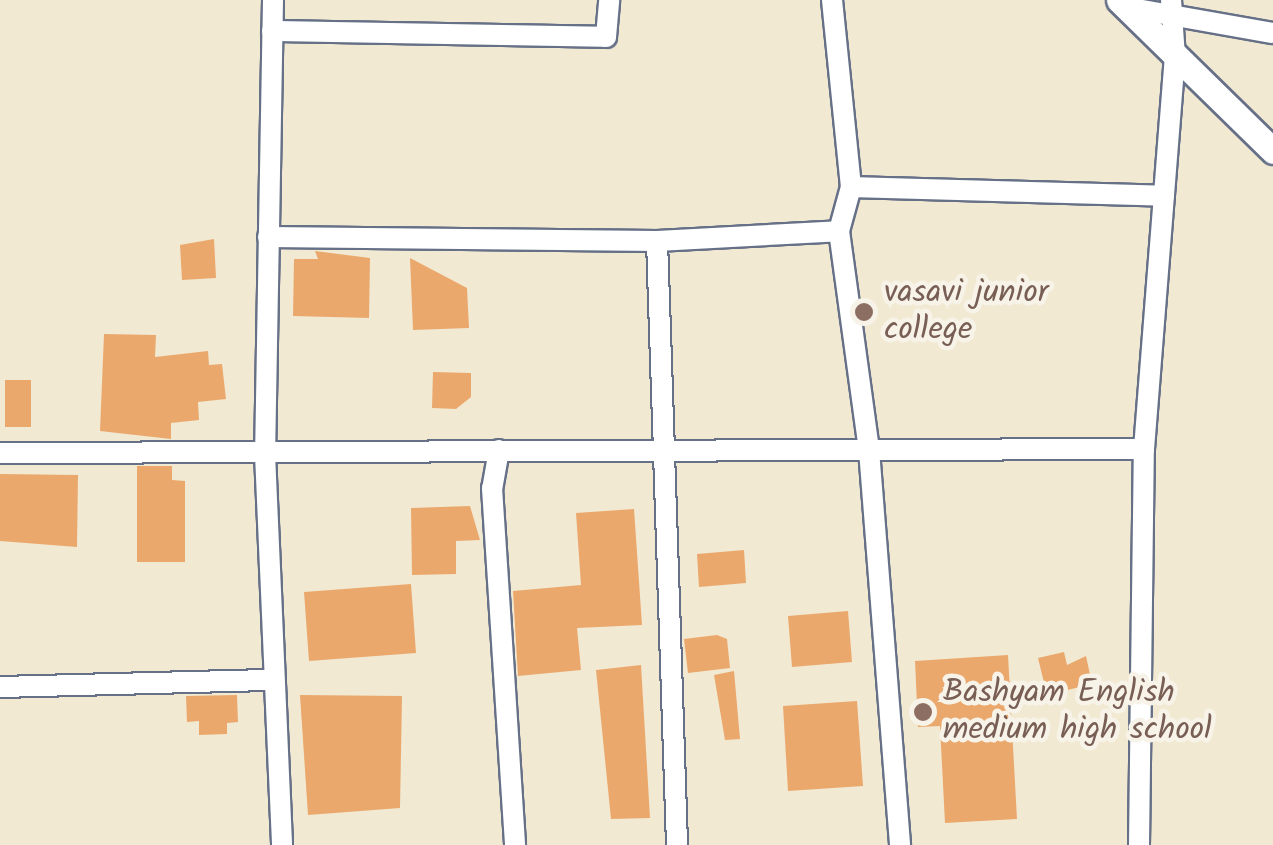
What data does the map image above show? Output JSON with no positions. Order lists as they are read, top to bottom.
{
  "places": ["vasavi junior college", "Bashyam English medium high school"]
}
